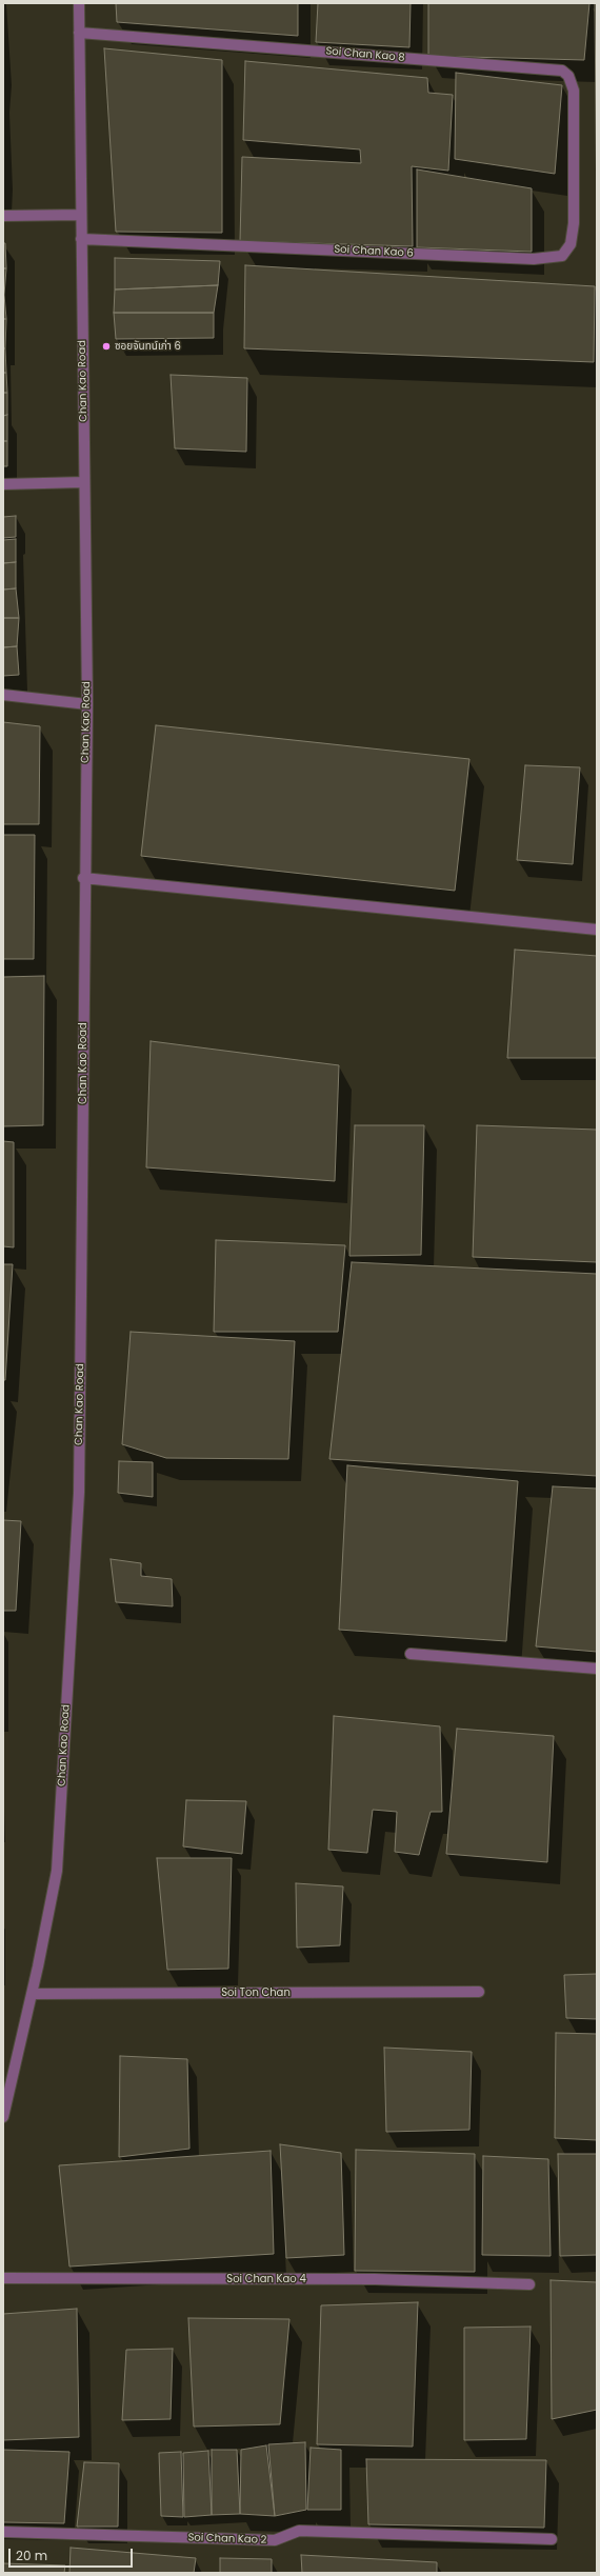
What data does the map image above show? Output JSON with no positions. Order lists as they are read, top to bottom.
{
  "streets": {
    "street": [
      "Soi Chan Kao 8",
      "Soi Chan Kao 6",
      "Chan Kao Road",
      "Soi Ton Chan",
      "Soi Chan Kao 4",
      "Soi Chan Kao 2"
    ]
  },
  "crossings": [
    ["Soi Chan Kao 8", "Soi Chan Kao 6"],
    ["Soi Chan Kao 8", "Chan Kao Road"],
    ["Soi Chan Kao 6", "Chan Kao Road"],
    ["Chan Kao Road", "Soi Ton Chan"]
  ],
  "places": ["ซอยจันทน์เก่า 6"],
  "scale_bar": "20 m"
}
